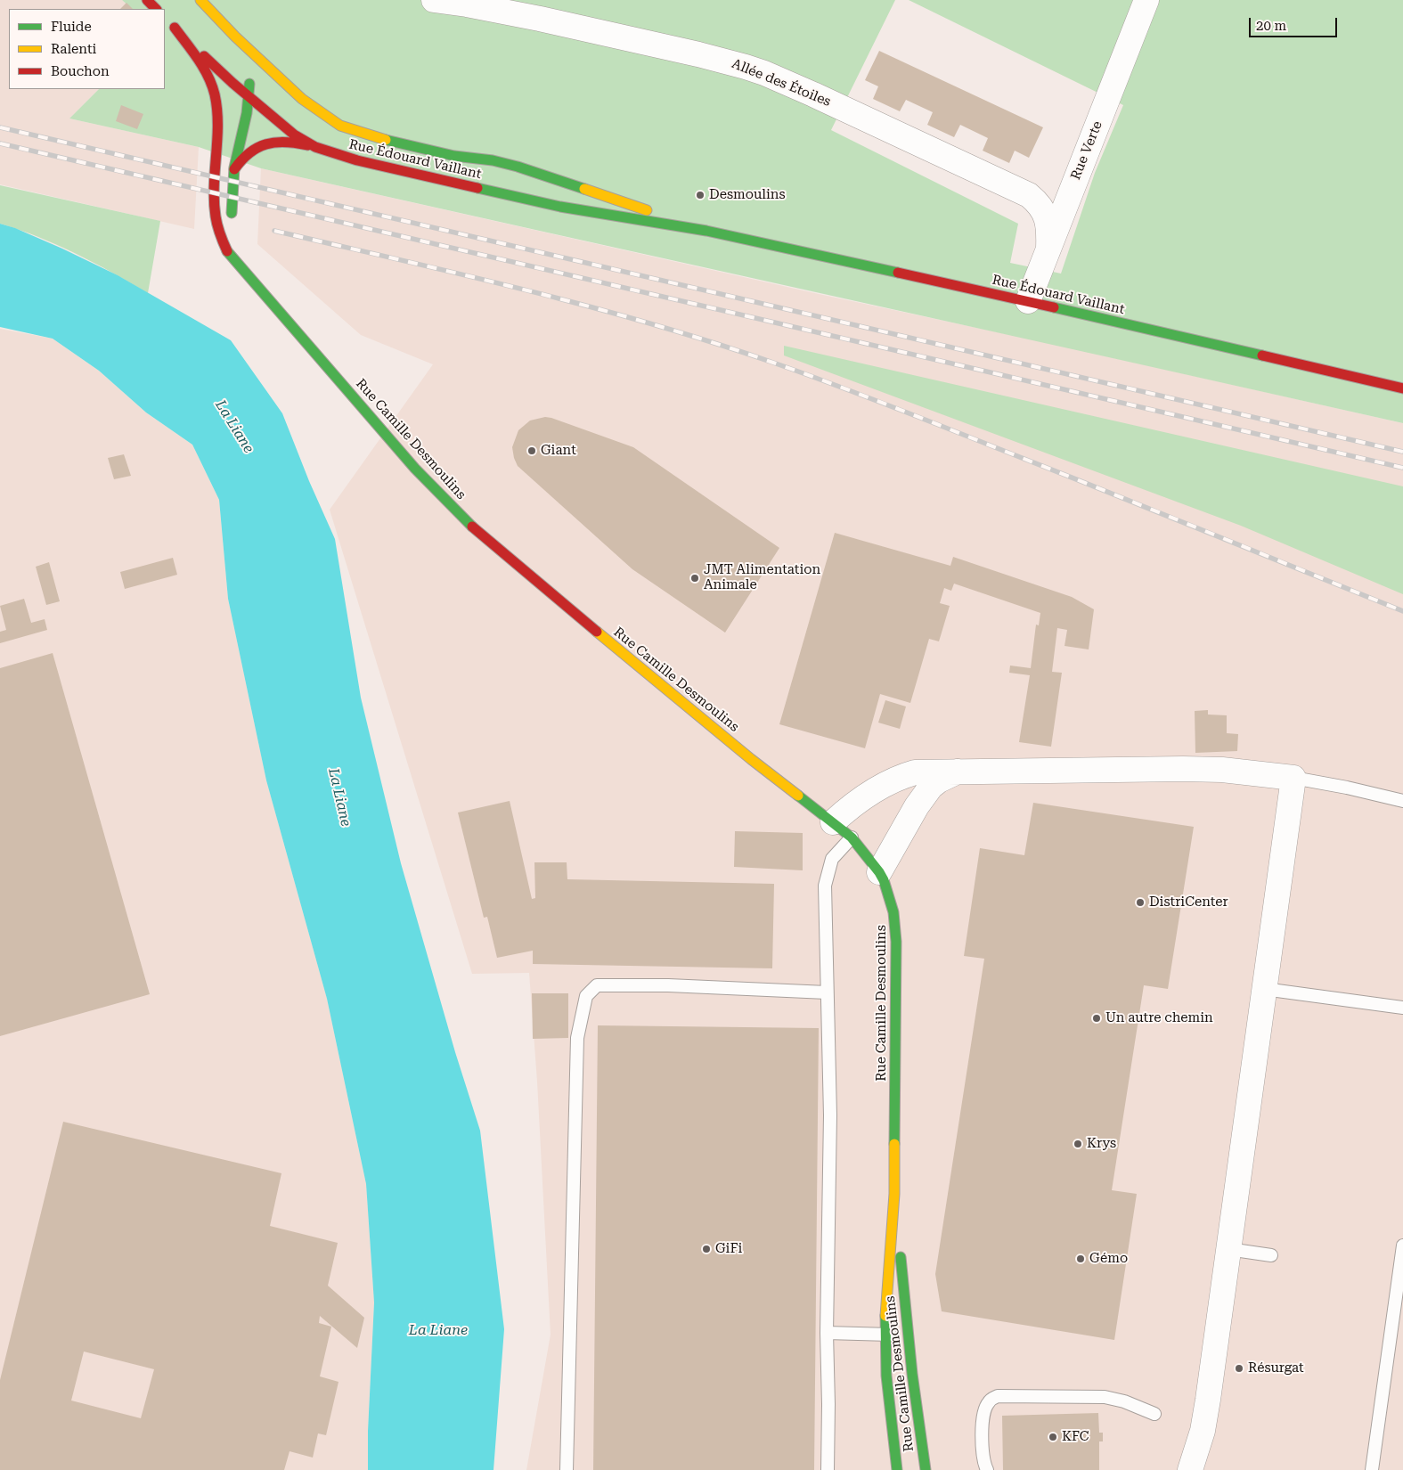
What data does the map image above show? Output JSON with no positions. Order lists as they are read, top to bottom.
{
  "streets": {
    "street": [
      "Allée des Étoiles",
      "Rue Verte",
      "Rue Édouard Vaillant",
      "Rue Camille Desmoulins"
    ]
  },
  "crossings": [
    ["Allée des Étoiles", "Rue Verte"],
    ["Rue Verte", "Rue Édouard Vaillant"],
    ["Rue Édouard Vaillant", "Rue Camille Desmoulins"]
  ],
  "water": ["La Liane"],
  "places": [
    "Desmoulins",
    "Giant",
    "JMT Alimentation Animale",
    "DistriCenter",
    "Un autre chemin",
    "Krys",
    "GiFi",
    "Gémo",
    "Résurgat",
    "KFC"
  ],
  "legend": ["Fluide", "Ralenti", "Bouchon"],
  "scale_bar": "20 m"
}
